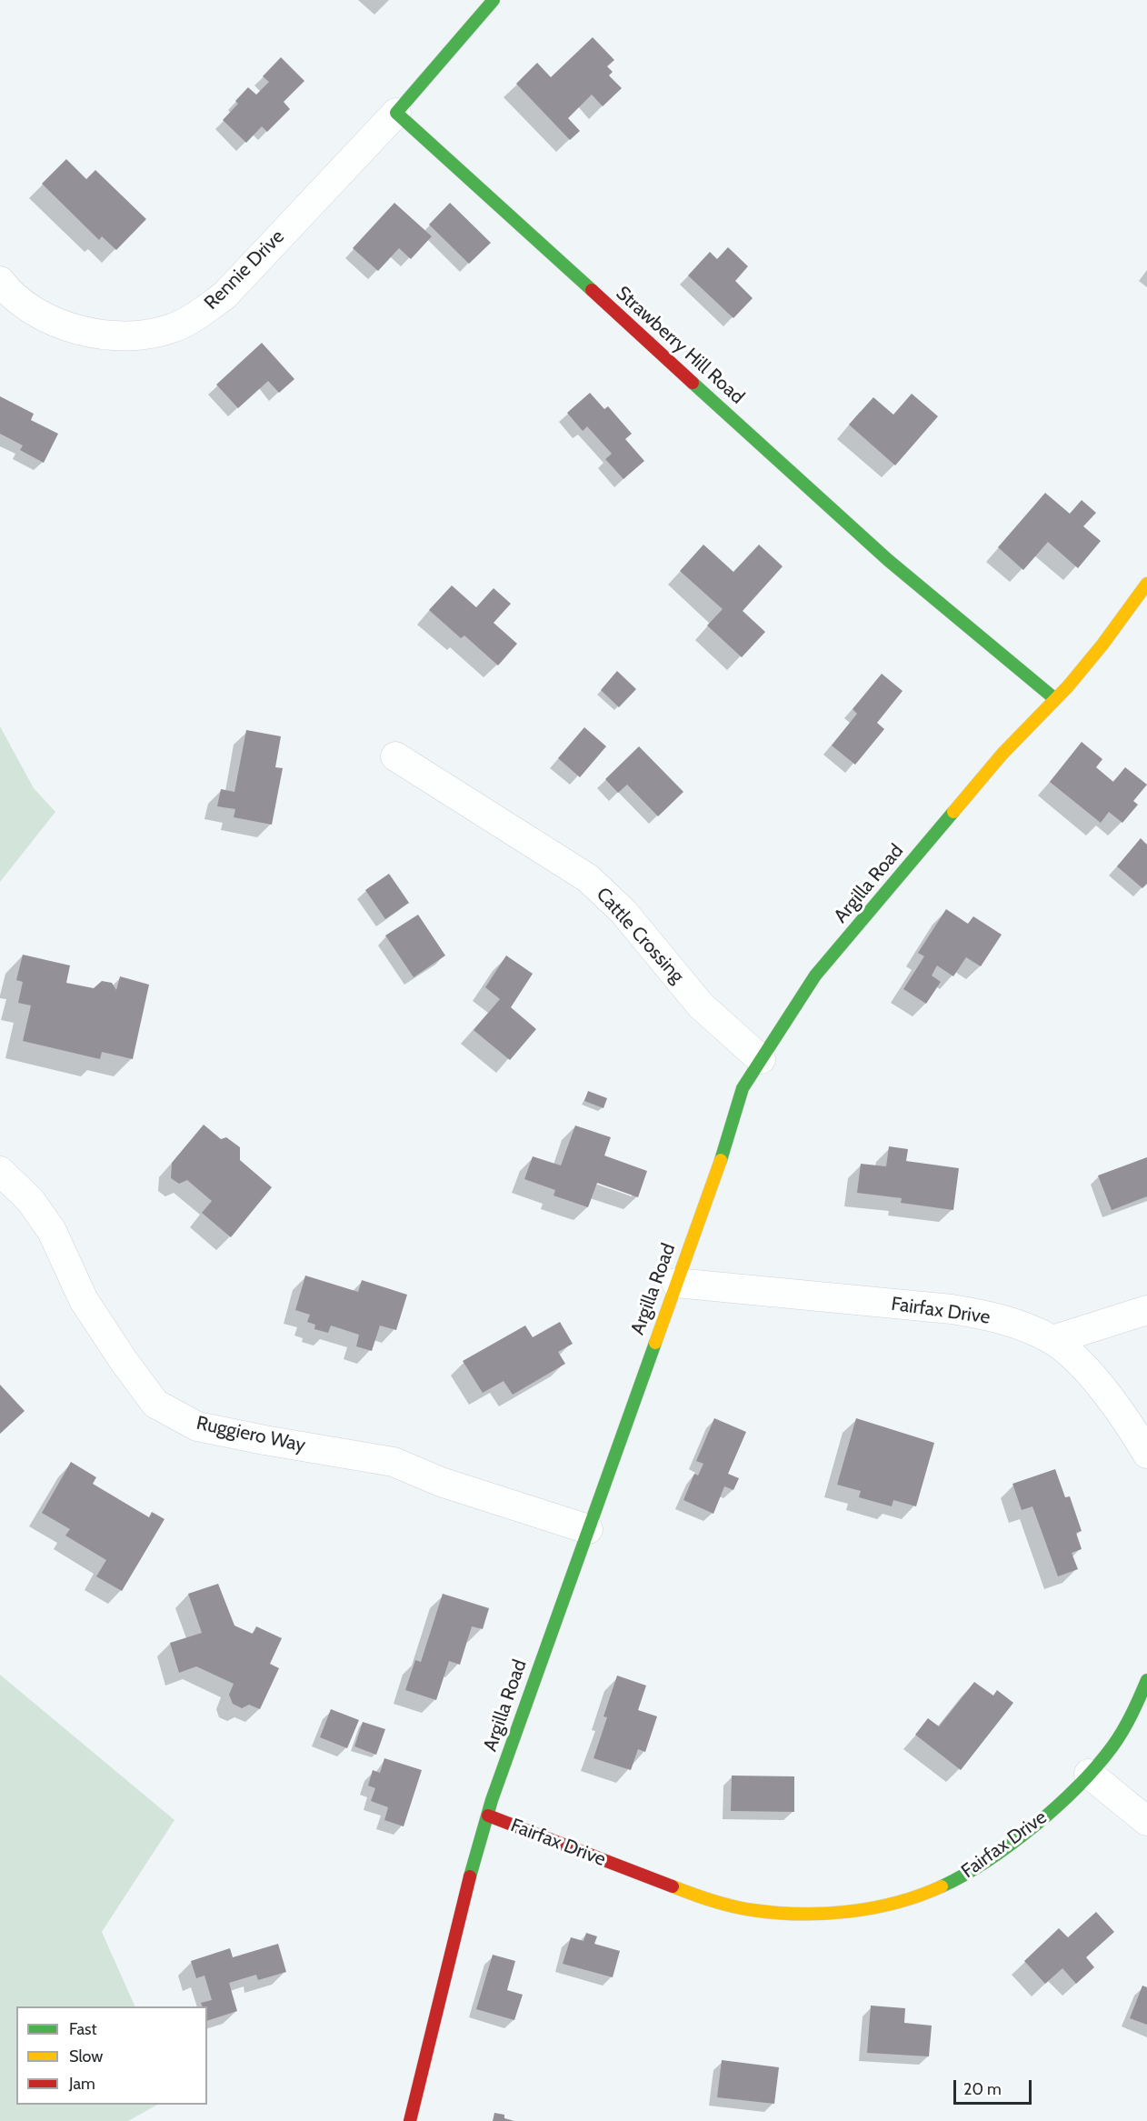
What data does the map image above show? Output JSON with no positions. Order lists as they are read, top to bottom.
{
  "streets": {
    "street": [
      "Rennie Drive",
      "Strawberry Hill Road",
      "Argilla Road",
      "Cattle Crossing",
      "Fairfax Drive",
      "Ruggiero Way"
    ]
  },
  "crossings": [
    ["Rennie Drive", "Strawberry Hill Road"],
    ["Strawberry Hill Road", "Argilla Road"],
    ["Argilla Road", "Cattle Crossing"],
    ["Argilla Road", "Fairfax Drive"],
    ["Argilla Road", "Ruggiero Way"]
  ],
  "legend": ["Fast", "Slow", "Jam"],
  "scale_bar": "20 m"
}
